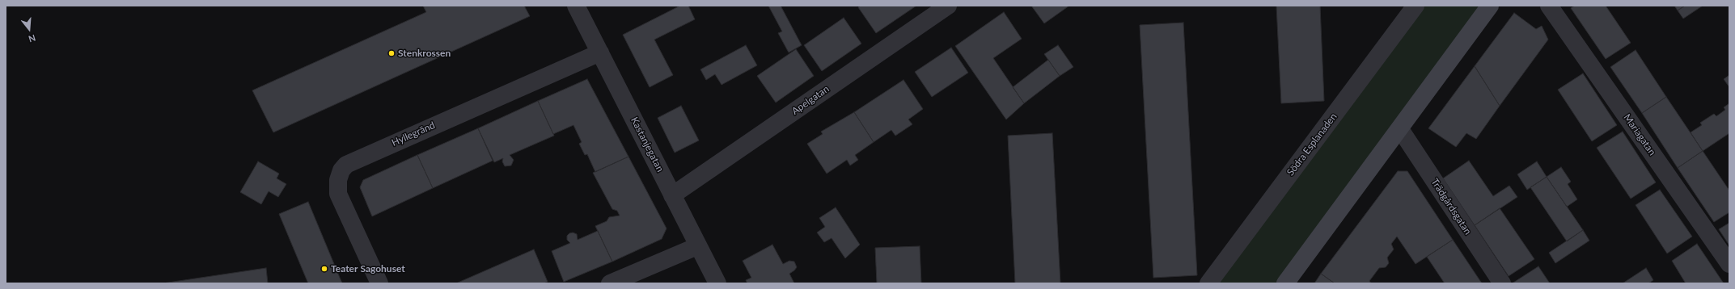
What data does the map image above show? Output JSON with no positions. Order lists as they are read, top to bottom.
{
  "streets": {
    "street": [
      "Apelgatan",
      "Hyllegränd",
      "Mariagatan",
      "Kastanjegatan",
      "Södra Esplanaden",
      "Trädgårdsgatan"
    ]
  },
  "crossings": [
    ["Apelgatan", "Kastanjegatan"],
    ["Hyllegränd", "Kastanjegatan"]
  ],
  "places": ["Stenkrossen", "Teater Sagohuset"],
  "north": "bottom"
}
